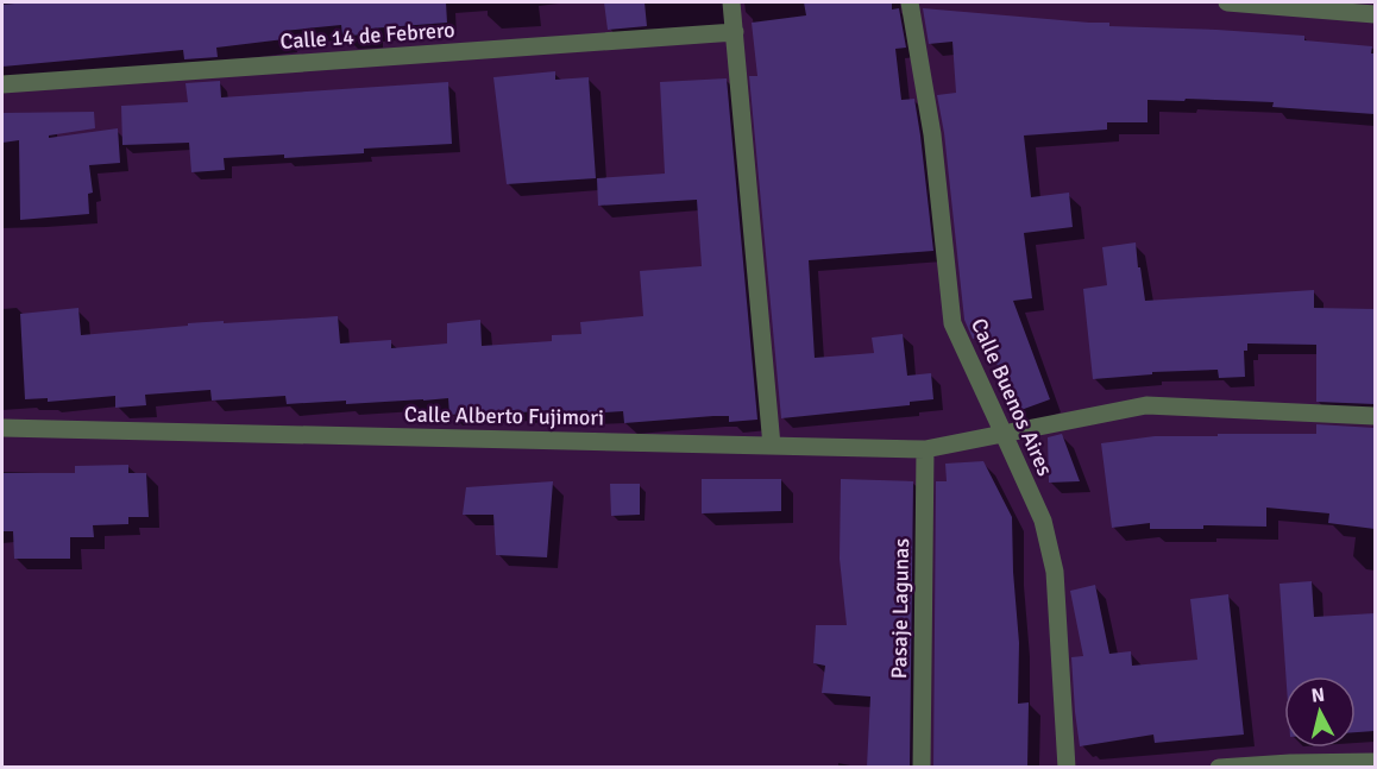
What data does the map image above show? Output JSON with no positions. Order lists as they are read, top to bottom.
{
  "streets": {
    "street": [
      "Calle 14 de Febrero",
      "Calle Buenos Aires",
      "Calle Alberto Fujimori",
      "Pasaje Lagunas"
    ]
  },
  "crossings": [
    ["Calle Buenos Aires", "Calle Alberto Fujimori"],
    ["Calle Alberto Fujimori", "Pasaje Lagunas"]
  ],
  "north": "top"
}
